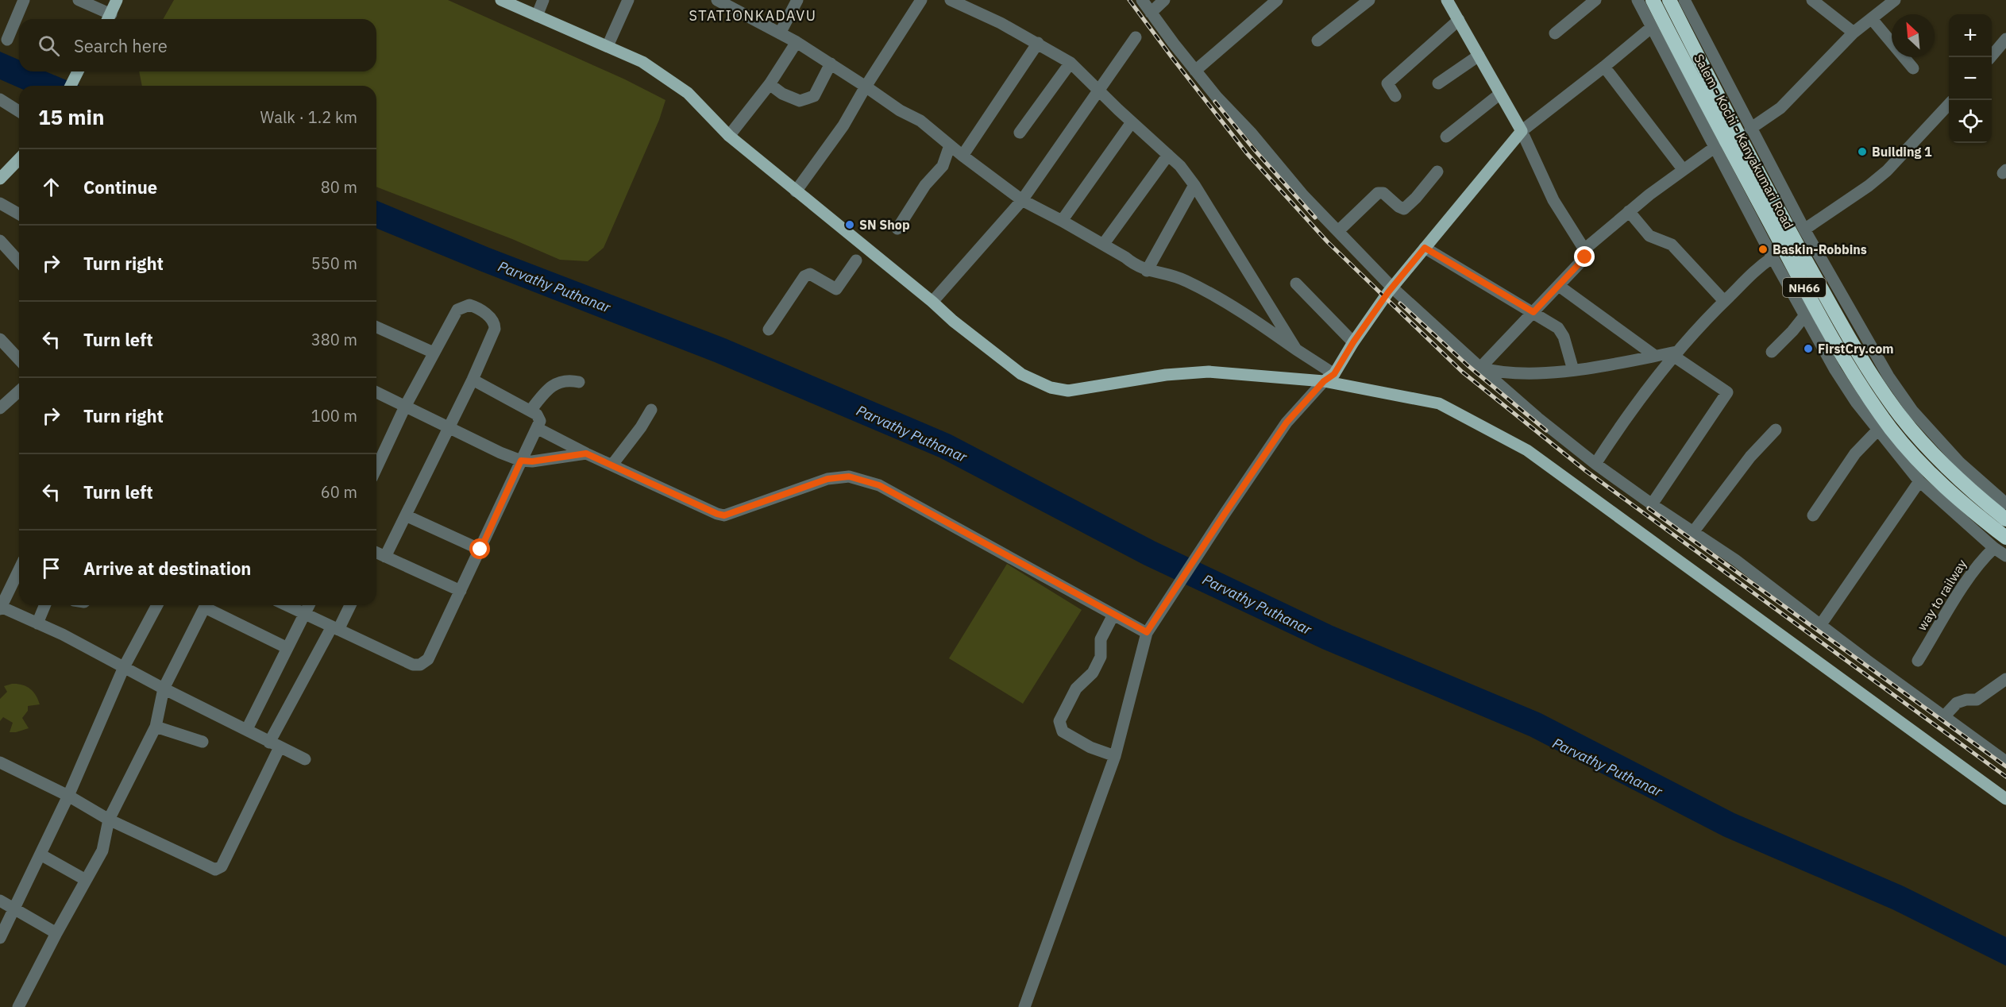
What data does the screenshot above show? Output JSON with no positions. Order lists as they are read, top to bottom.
{
  "streets": {
    "highway": ["Salem - Kochi - Kanyakumari Road", "NH66"],
    "street": ["way to railway"]
  },
  "districts": ["STATIONKADAVU"],
  "water": ["Parvathy Puthanar"],
  "places": [
    "Building 1",
    "SN Shop",
    "Baskin-Robbins",
    "FirstCry.com"
  ],
  "north": "top left",
  "page": {
    "map_buttons": ["+", "−"],
    "search": "Search here",
    "heading": ["15 min", "Walk · 1.2 km"],
    "list": [
      ["Continue", "80 m"],
      ["Turn right", "550 m"],
      ["Turn left", "380 m"],
      ["Turn right", "100 m"],
      ["Turn left", "60 m"],
      "Arrive at destination"
    ]
  }
}
